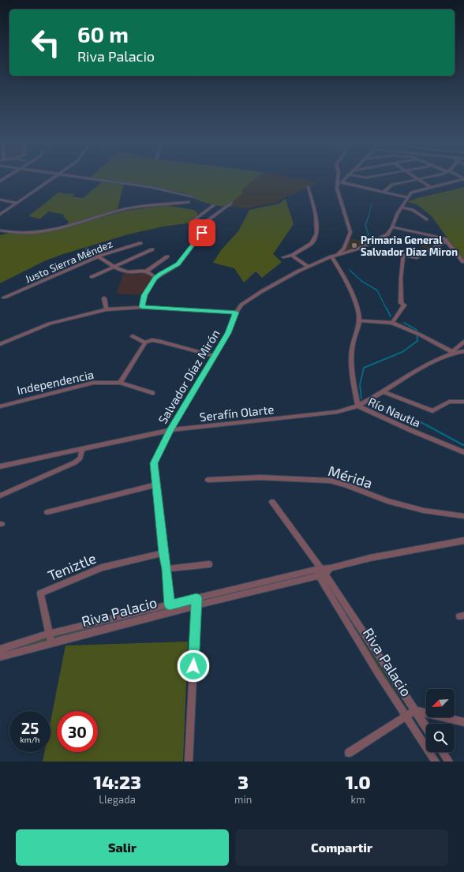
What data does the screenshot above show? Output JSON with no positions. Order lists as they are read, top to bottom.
{
  "streets": {
    "street": [
      "Justo Sierra Méndez",
      "Salvador Díaz Mirón",
      "Independencia",
      "Río Nautla",
      "Serafín Olarte",
      "Mérida",
      "Teniztle",
      "Riva Palacio"
    ]
  },
  "crossings": [
    ["Salvador Díaz Mirón", "Río Nautla"],
    ["Salvador Díaz Mirón", "Serafín Olarte"],
    ["Salvador Díaz Mirón", "Teniztle"],
    ["Salvador Díaz Mirón", "Riva Palacio"],
    ["Río Nautla", "Serafín Olarte"],
    ["Teniztle", "Riva Palacio"]
  ],
  "places": ["Primaria General Salvador Diaz Miron"],
  "north": "bottom left",
  "page": {
    "turn": ["60 m", "Riva Palacio"],
    "speed": "25 km/h",
    "limit": "30",
    "eta": [
      "14:23",
      "Llegada",
      "3",
      "min",
      "1.0",
      "km"
    ],
    "buttons": ["Salir", "Compartir"]
  }
}
